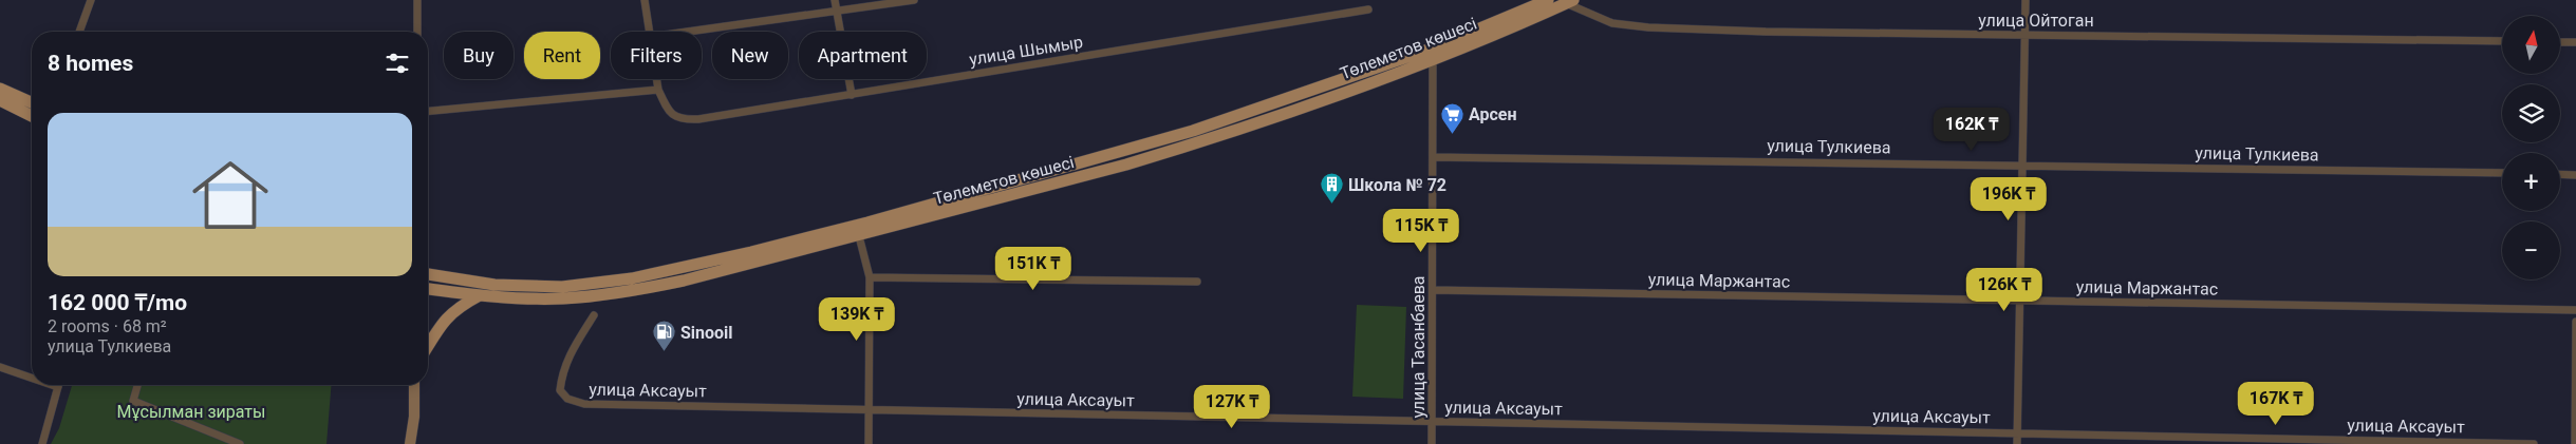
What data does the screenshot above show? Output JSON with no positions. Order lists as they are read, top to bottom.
{
  "streets": {
    "main road": ["Төлеметов көшесі"],
    "street": [
      "улица Ойтоган",
      "улица Шымыр",
      "улица Тулкиева",
      "улица Маржантас",
      "улица Тасанбаева",
      "улица Аксауыт"
    ]
  },
  "crossings": [
    ["улица Ойтоган", "Төлеметов көшесі"],
    ["Төлеметов көшесі", "улица Тасанбаева"],
    ["улица Тулкиева", "улица Тасанбаева"],
    ["улица Маржантас", "улица Тасанбаева"],
    ["улица Тасанбаева", "улица Аксауыт"]
  ],
  "parks": ["Мұсылман зираты"],
  "places": {
    "supermarket": ["Арсен"],
    "building": ["Школа № 72"],
    "fuel station": ["Sinooil"]
  },
  "north": "top",
  "page": {
    "map_buttons": ["+", "−"],
    "chip": [
      "Buy",
      "Rent",
      "Filters",
      "New",
      "Apartment"
    ],
    "heading": "8 homes",
    "list": [
      {
        "name": "162 000 ₸/mo",
        "note": "2 rooms · 68 m² · улица Тулкиева"
      }
    ],
    "price": [
      "162K ₸",
      "196K ₸",
      "115K ₸",
      "151K ₸",
      "126K ₸",
      "139K ₸",
      "167K ₸",
      "127K ₸"
    ]
  }
}
